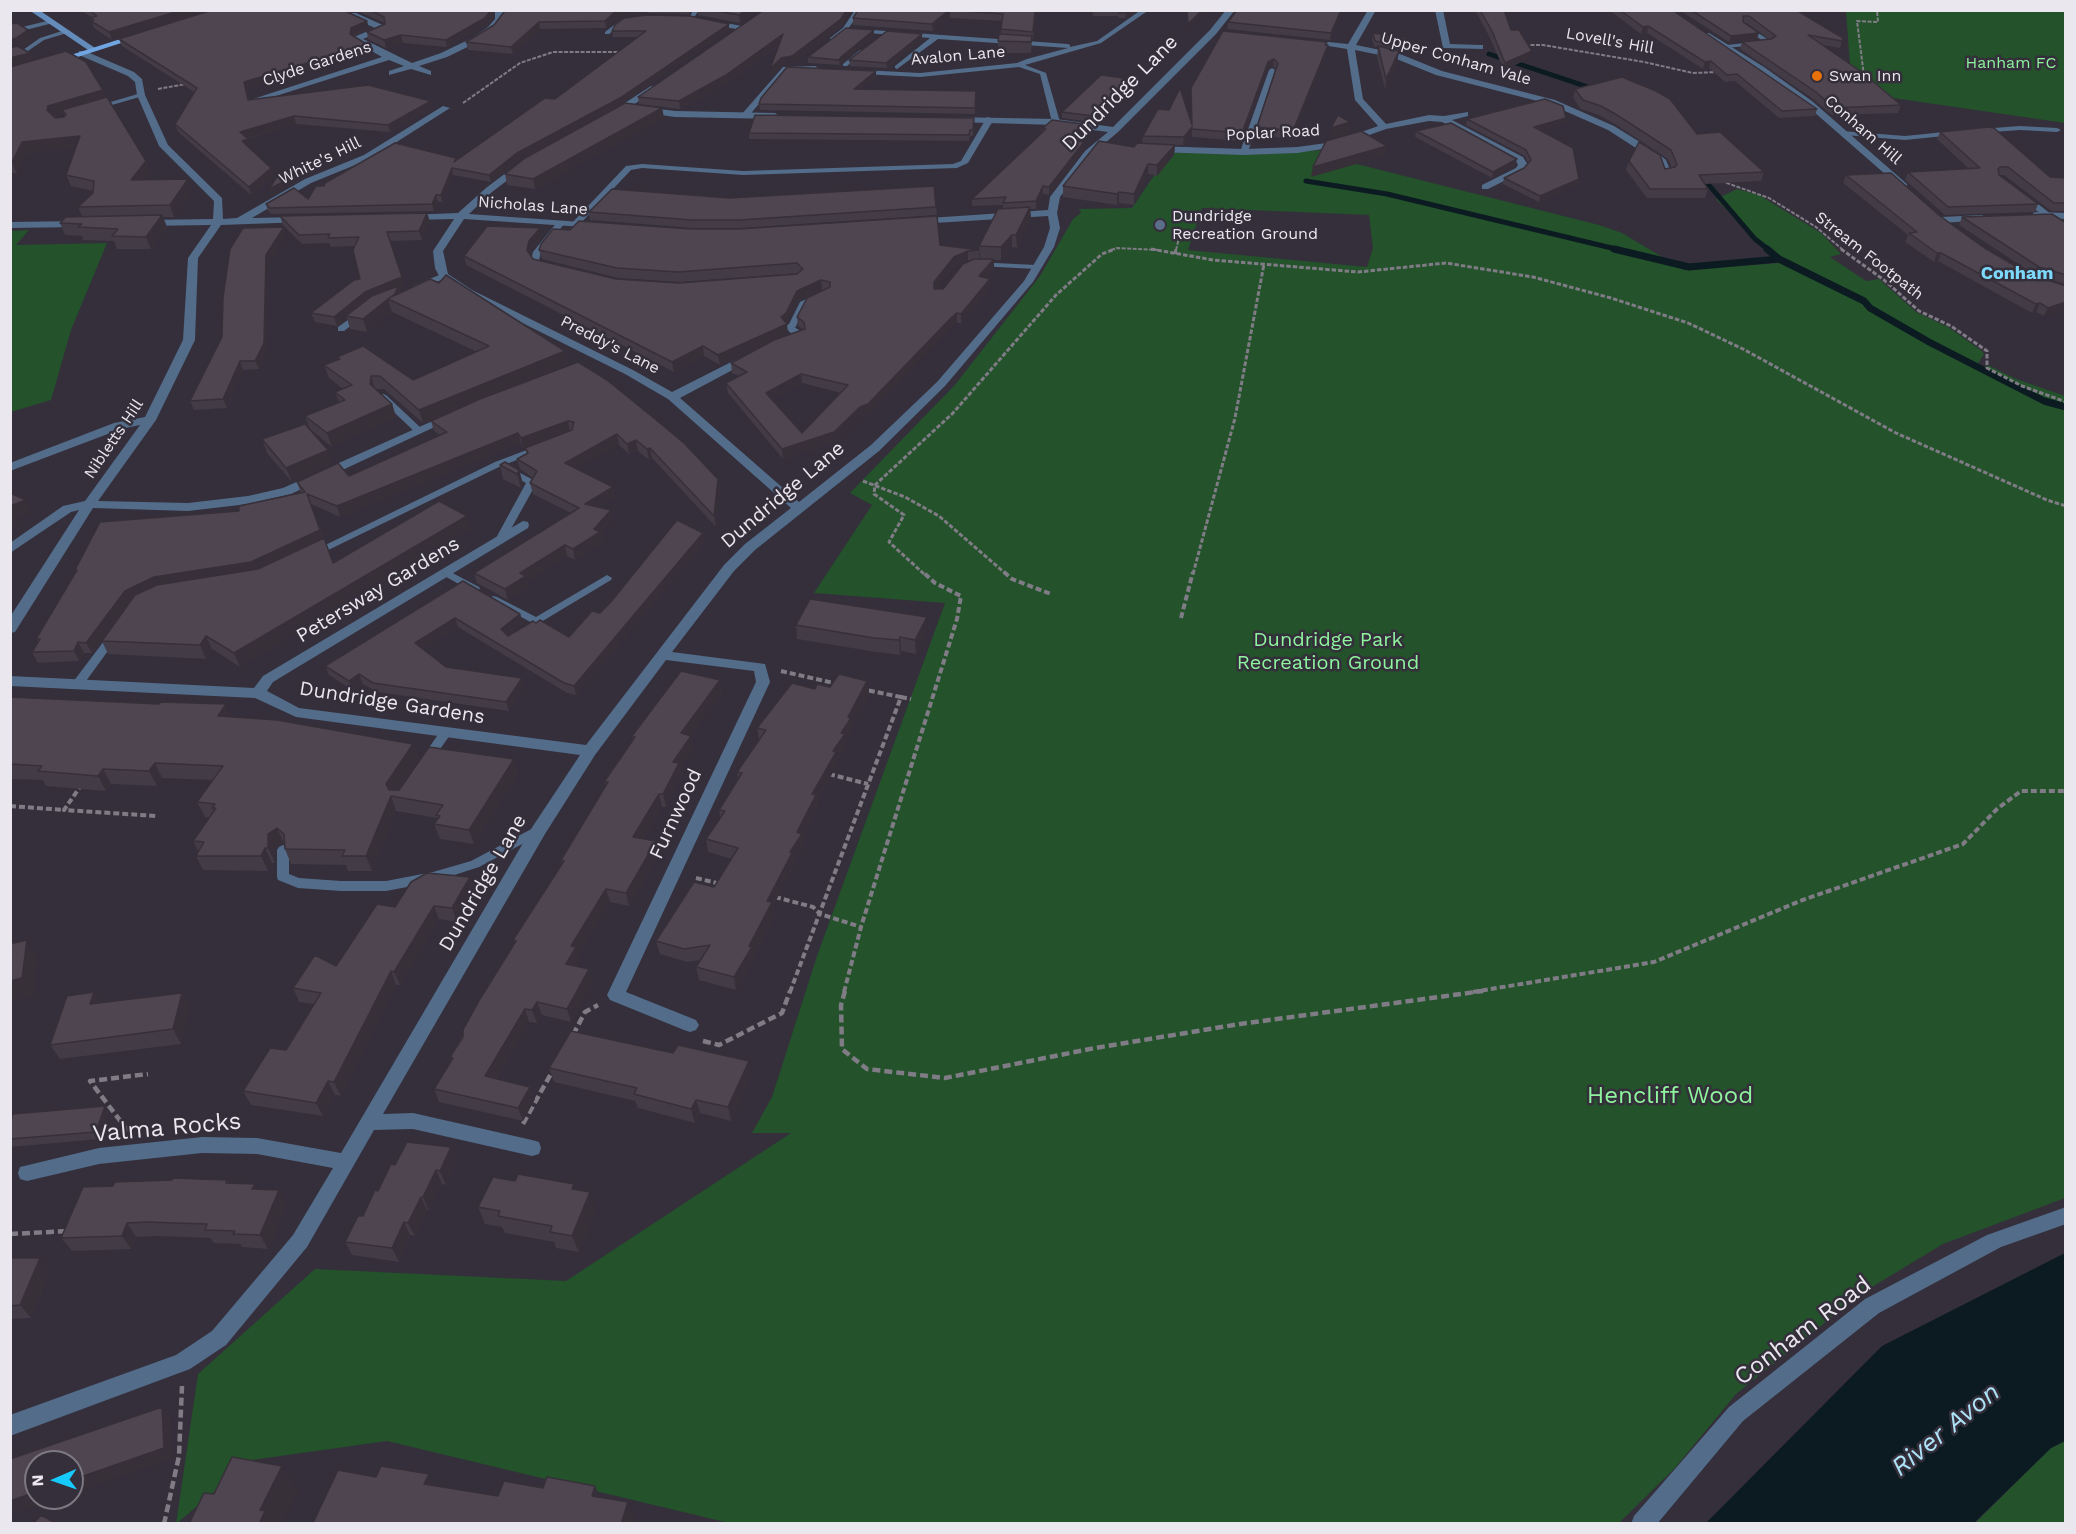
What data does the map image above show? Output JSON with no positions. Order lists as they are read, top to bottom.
{
  "streets": {
    "street": [
      "Upper Conham Vale",
      "Clyde Gardens",
      "Dundridge Lane",
      "Conham Hill",
      "Poplar Road",
      "White's Hill",
      "Nicholas Lane",
      "Preddy's Lane",
      "Nibletts Hill",
      "Petersway Gardens",
      "Dundridge Gardens",
      "Furnwood",
      "Valma Rocks",
      "Conham Road"
    ],
    "lane": ["Avalon Lane"],
    "path": ["Lovell's Hill", "Stream Footpath"]
  },
  "crossings": [
    ["Dundridge Lane", "Preddy's Lane"],
    ["Dundridge Lane", "Dundridge Gardens"],
    ["Dundridge Lane", "Valma Rocks"],
    ["Petersway Gardens", "Dundridge Gardens"]
  ],
  "districts": ["Conham"],
  "water": ["River Avon"],
  "parks": ["Hanham FC", "Dundridge Park Recreation Ground", "Hencliff Wood"],
  "places": ["Swan Inn", "Dundridge Recreation Ground"],
  "north": "left"
}
